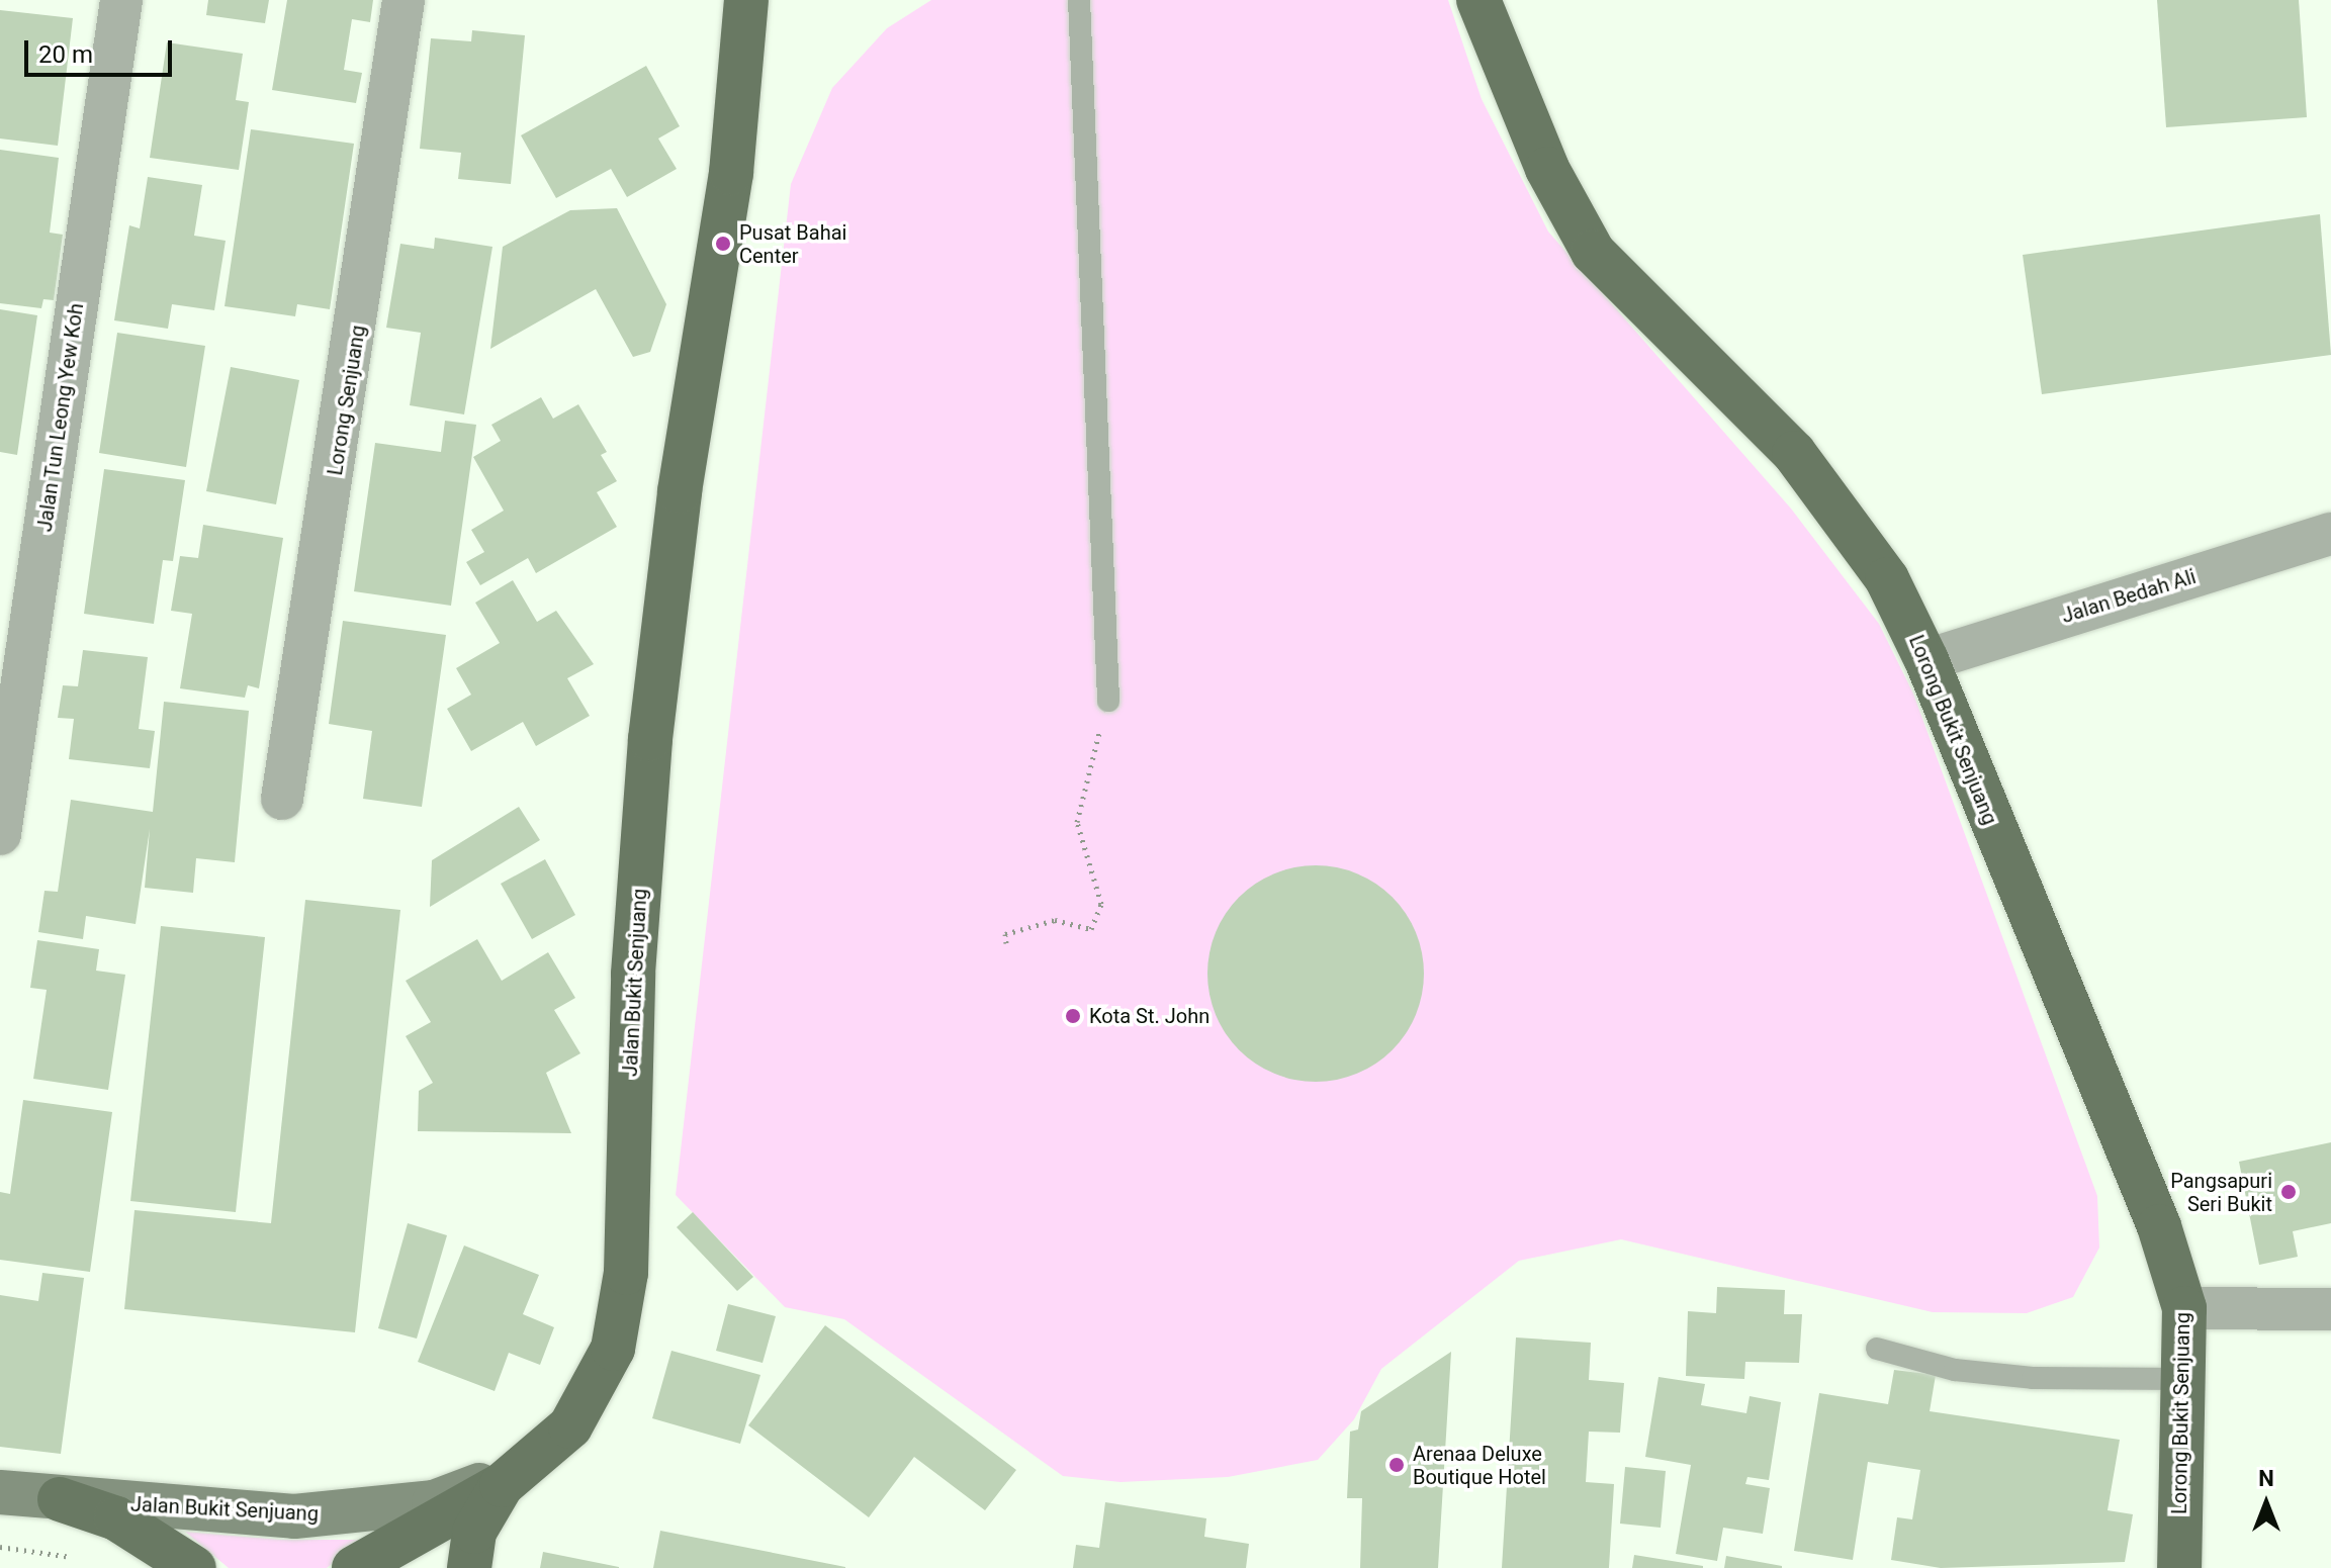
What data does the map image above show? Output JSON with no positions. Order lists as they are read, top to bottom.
{
  "streets": {
    "main road": ["Lorong Bukit Senjuang", "Jalan Bukit Senjuang"],
    "street": ["Lorong Senjuang", "Jalan Tun Leong Yew Koh", "Jalan Bedah Ali"]
  },
  "crossings": [
    ["Jalan Bedah Ali", "Lorong Bukit Senjuang"]
  ],
  "places": [
    "Pusat Bahai Center",
    "Kota St. John",
    "Pangsapuri Seri Bukit",
    "Arenaa Deluxe Boutique Hotel"
  ],
  "scale_bar": "20 m",
  "north": "top"
}
